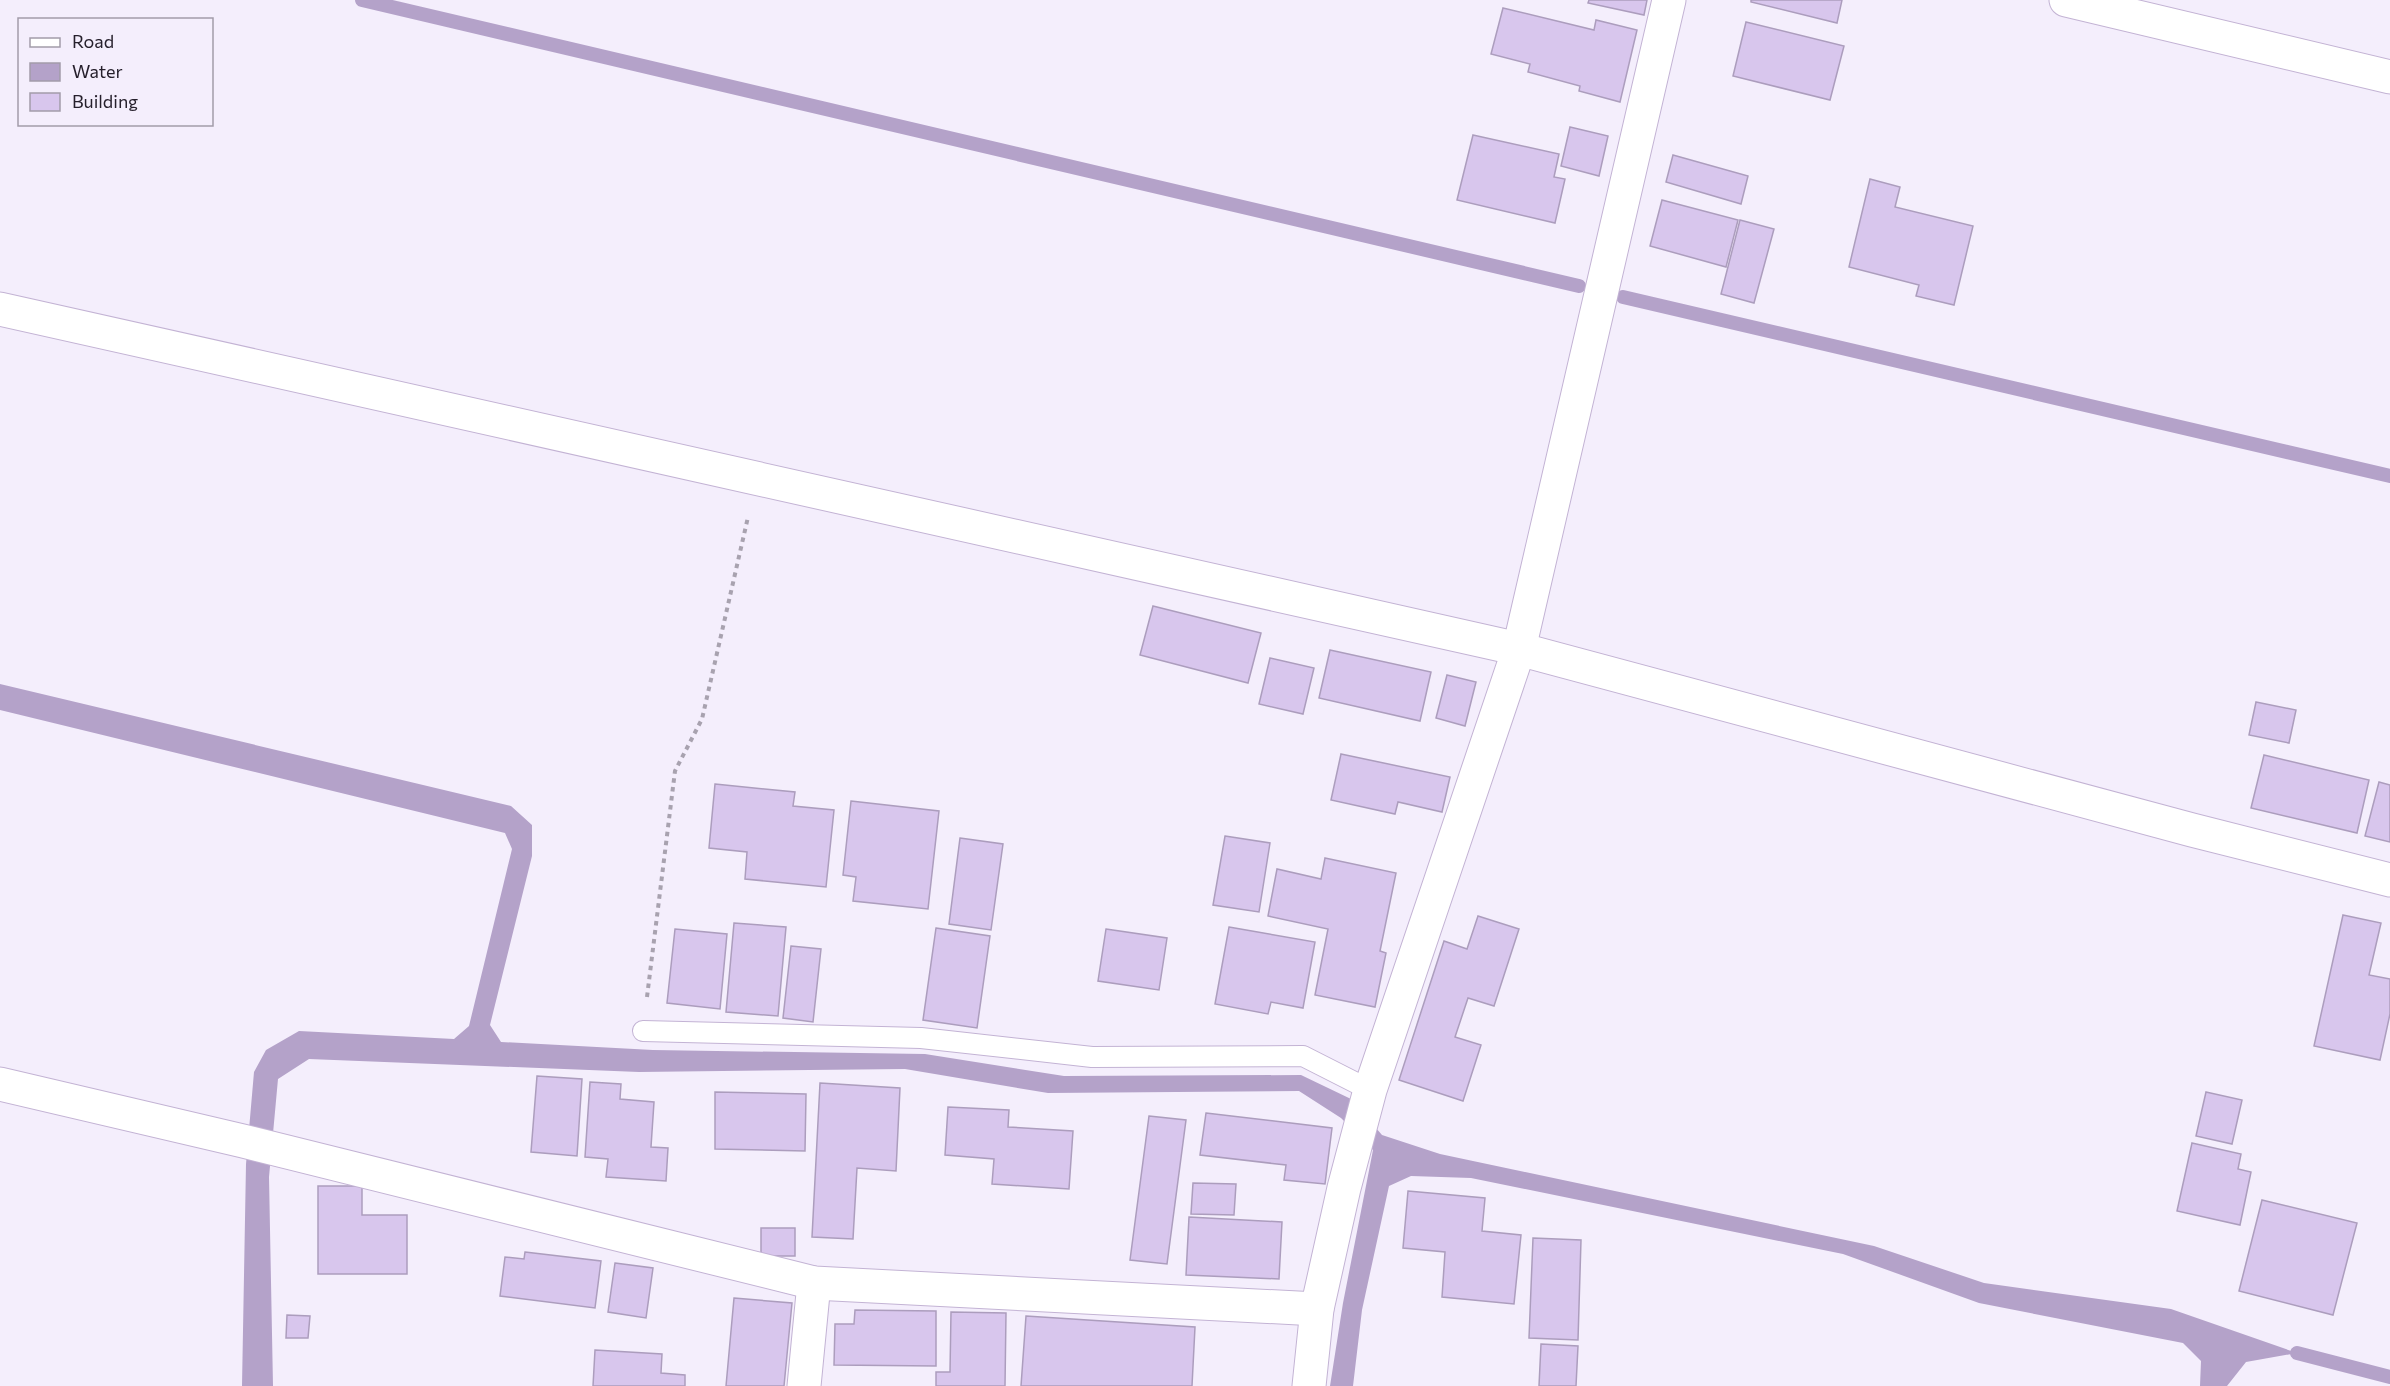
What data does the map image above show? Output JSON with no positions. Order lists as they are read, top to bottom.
{
  "legend": ["Road", "Water", "Building"]
}
